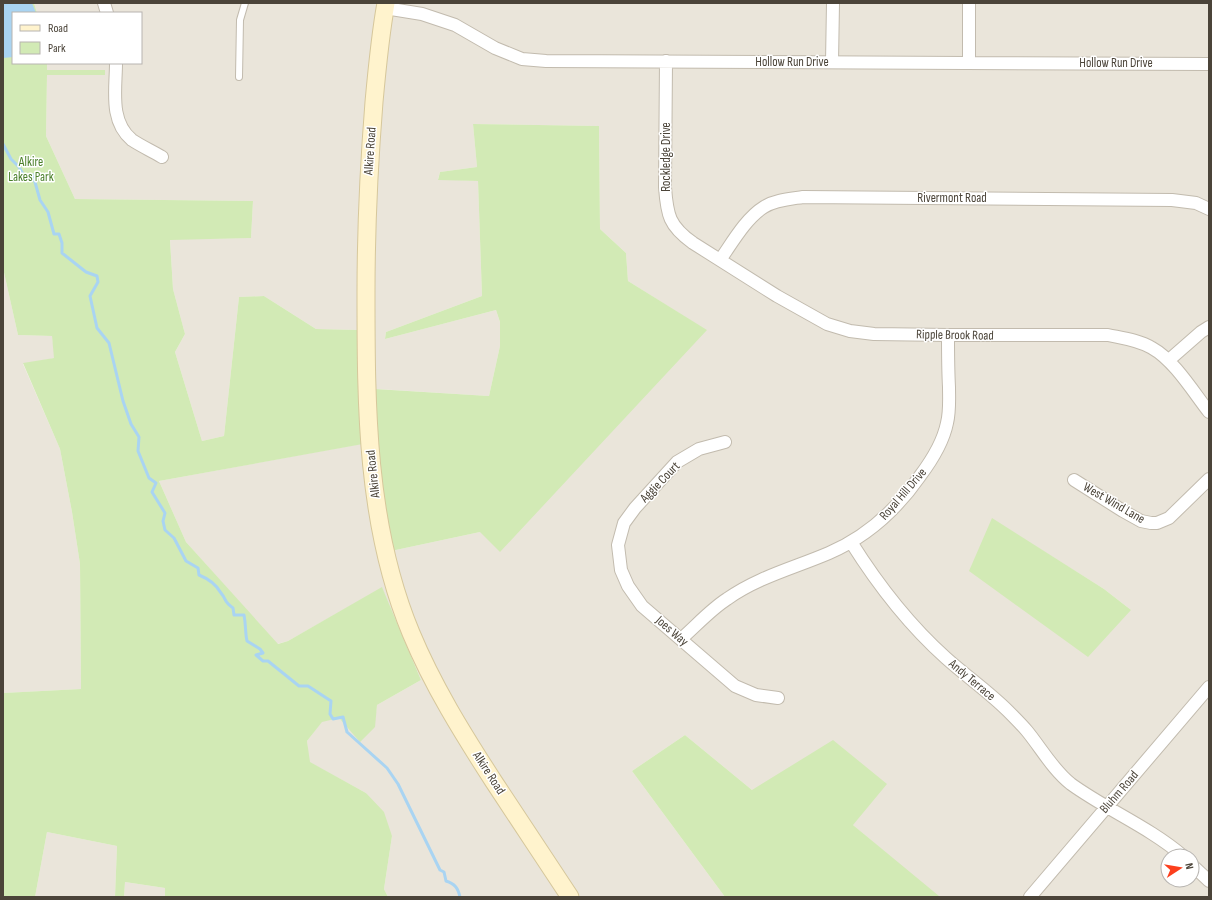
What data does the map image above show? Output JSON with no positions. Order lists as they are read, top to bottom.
{
  "streets": {
    "main road": ["Alkire Road"],
    "street": [
      "Hollow Run Drive",
      "Rockledge Drive",
      "Rivermont Road",
      "Ripple Brook Road",
      "Aggie Court",
      "Royal Hill Drive",
      "West Wind Lane",
      "Joes Way",
      "Andy Terrace",
      "Bluhm Road"
    ]
  },
  "crossings": [
    ["Hollow Run Drive", "Alkire Road"],
    ["Hollow Run Drive", "Rockledge Drive"],
    ["Rockledge Drive", "Ripple Brook Road"],
    ["Rivermont Road", "Ripple Brook Road"],
    ["Ripple Brook Road", "Royal Hill Drive"],
    ["Aggie Court", "Joes Way"],
    ["Royal Hill Drive", "Joes Way"],
    ["Royal Hill Drive", "Andy Terrace"],
    ["Andy Terrace", "Bluhm Road"]
  ],
  "parks": ["Alkire Lakes Park"],
  "legend": ["Road", "Park"],
  "north": "right"
}
